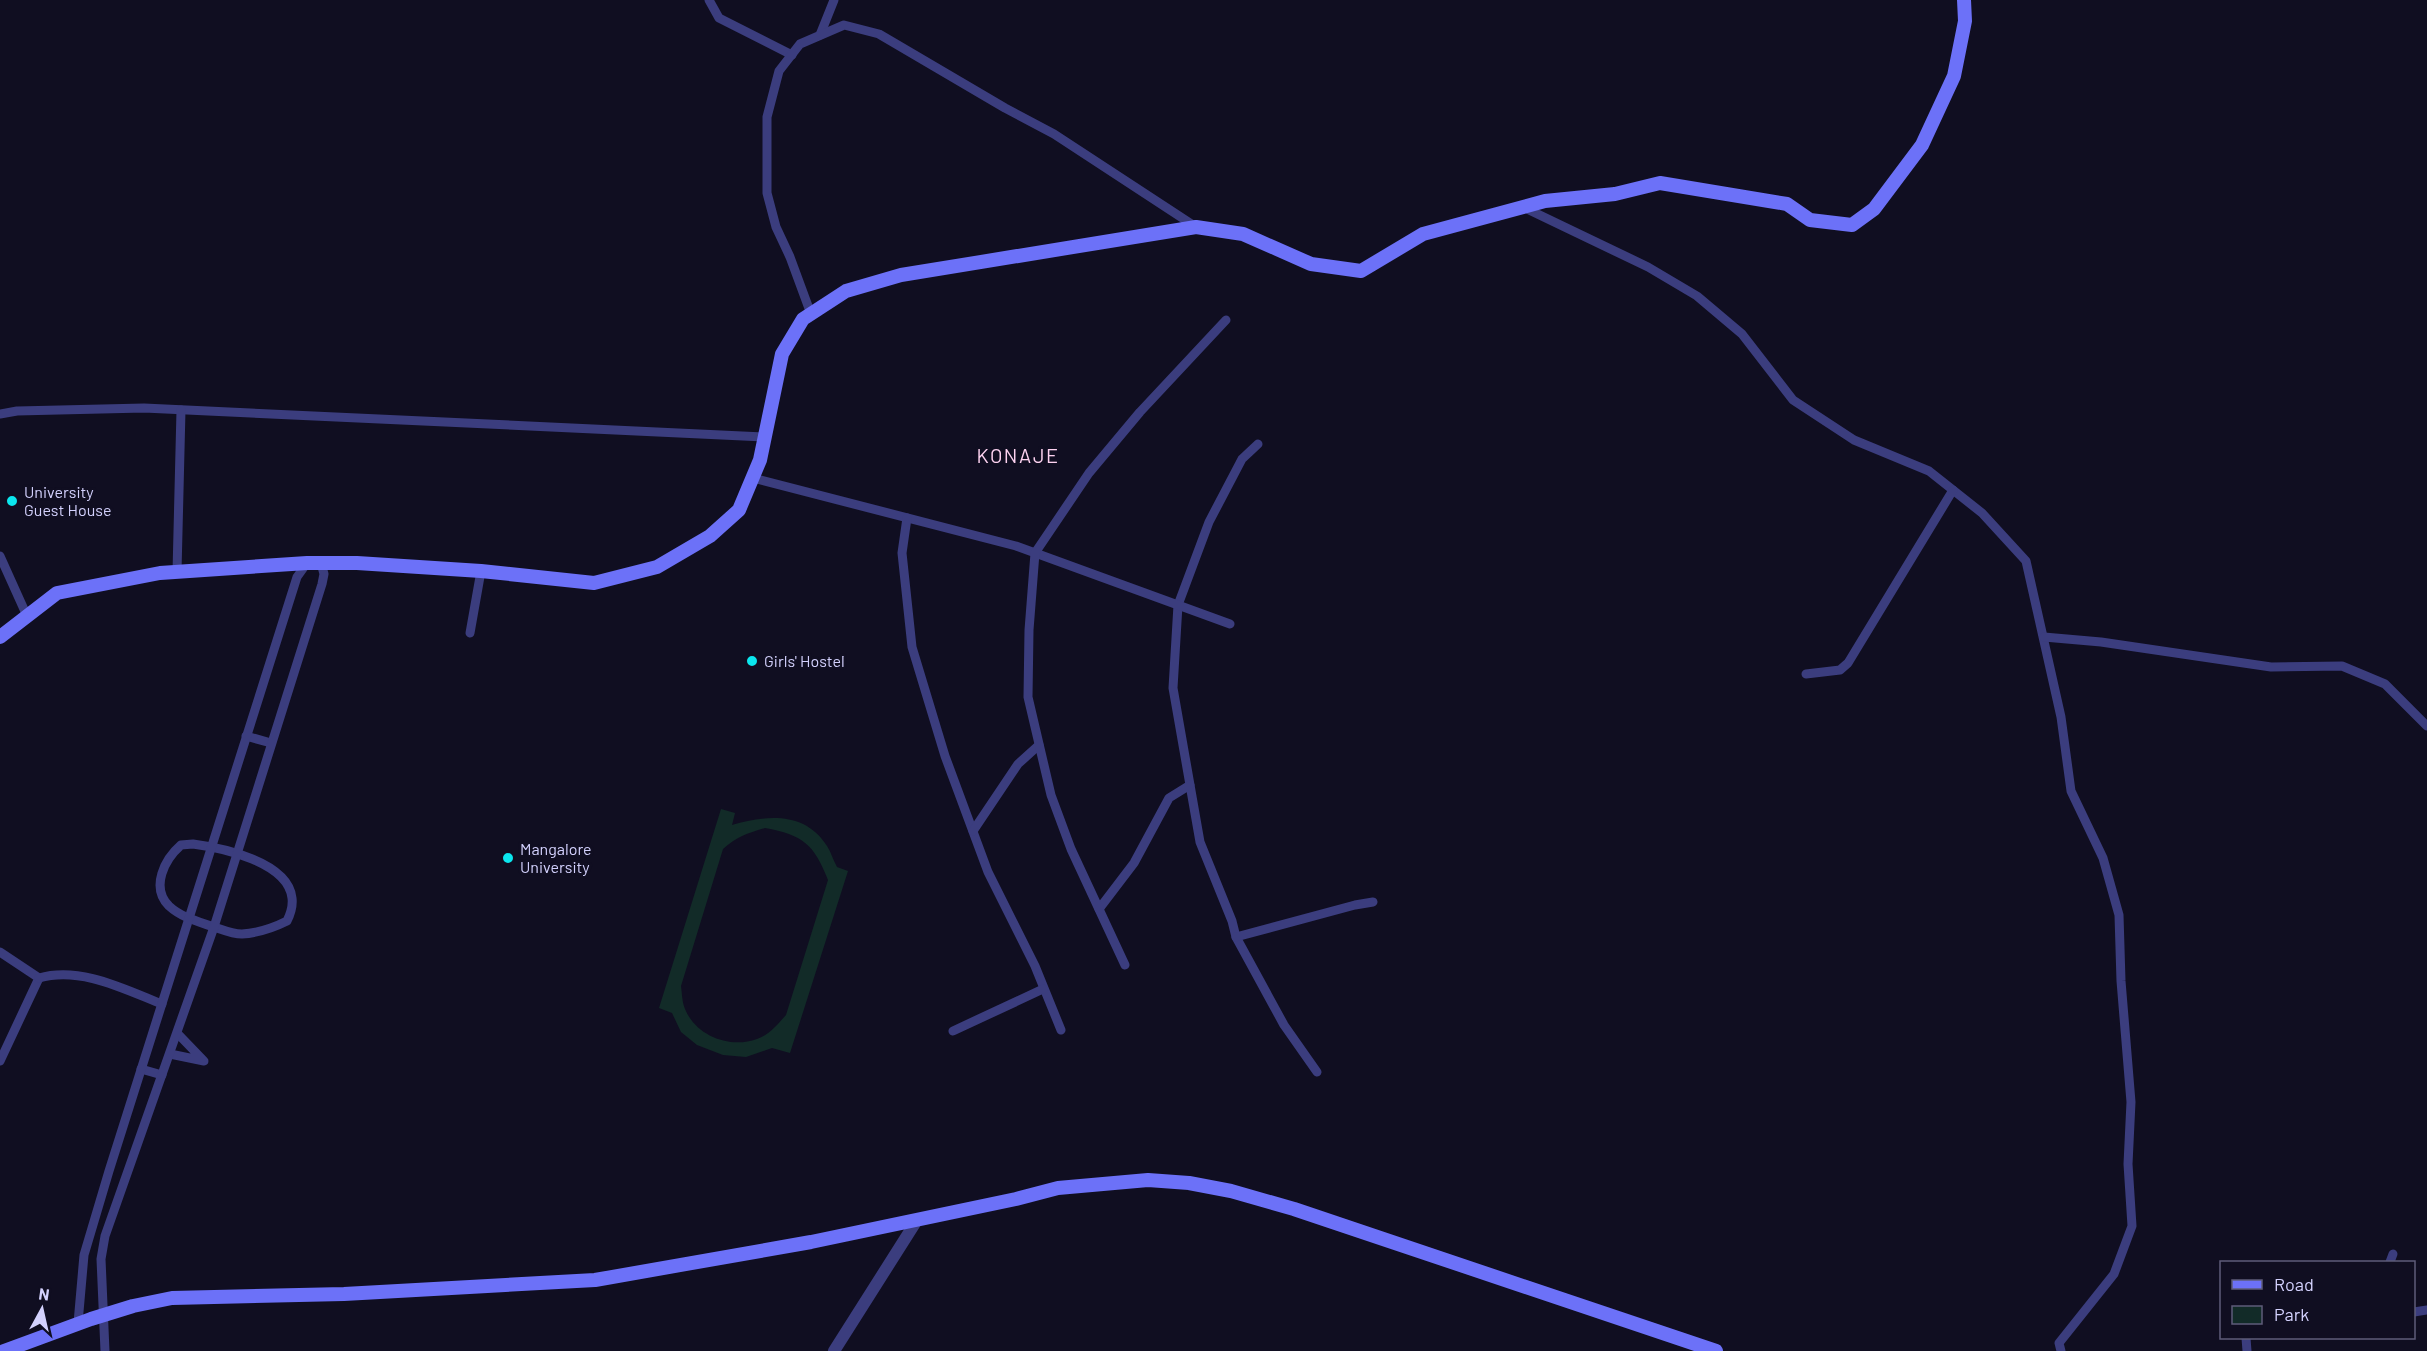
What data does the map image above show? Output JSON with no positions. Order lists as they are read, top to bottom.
{
  "districts": ["KONAJE"],
  "places": ["University Guest House", "Girls' Hostel", "Mangalore University"],
  "legend": ["Road", "Park"],
  "north": "top"
}
